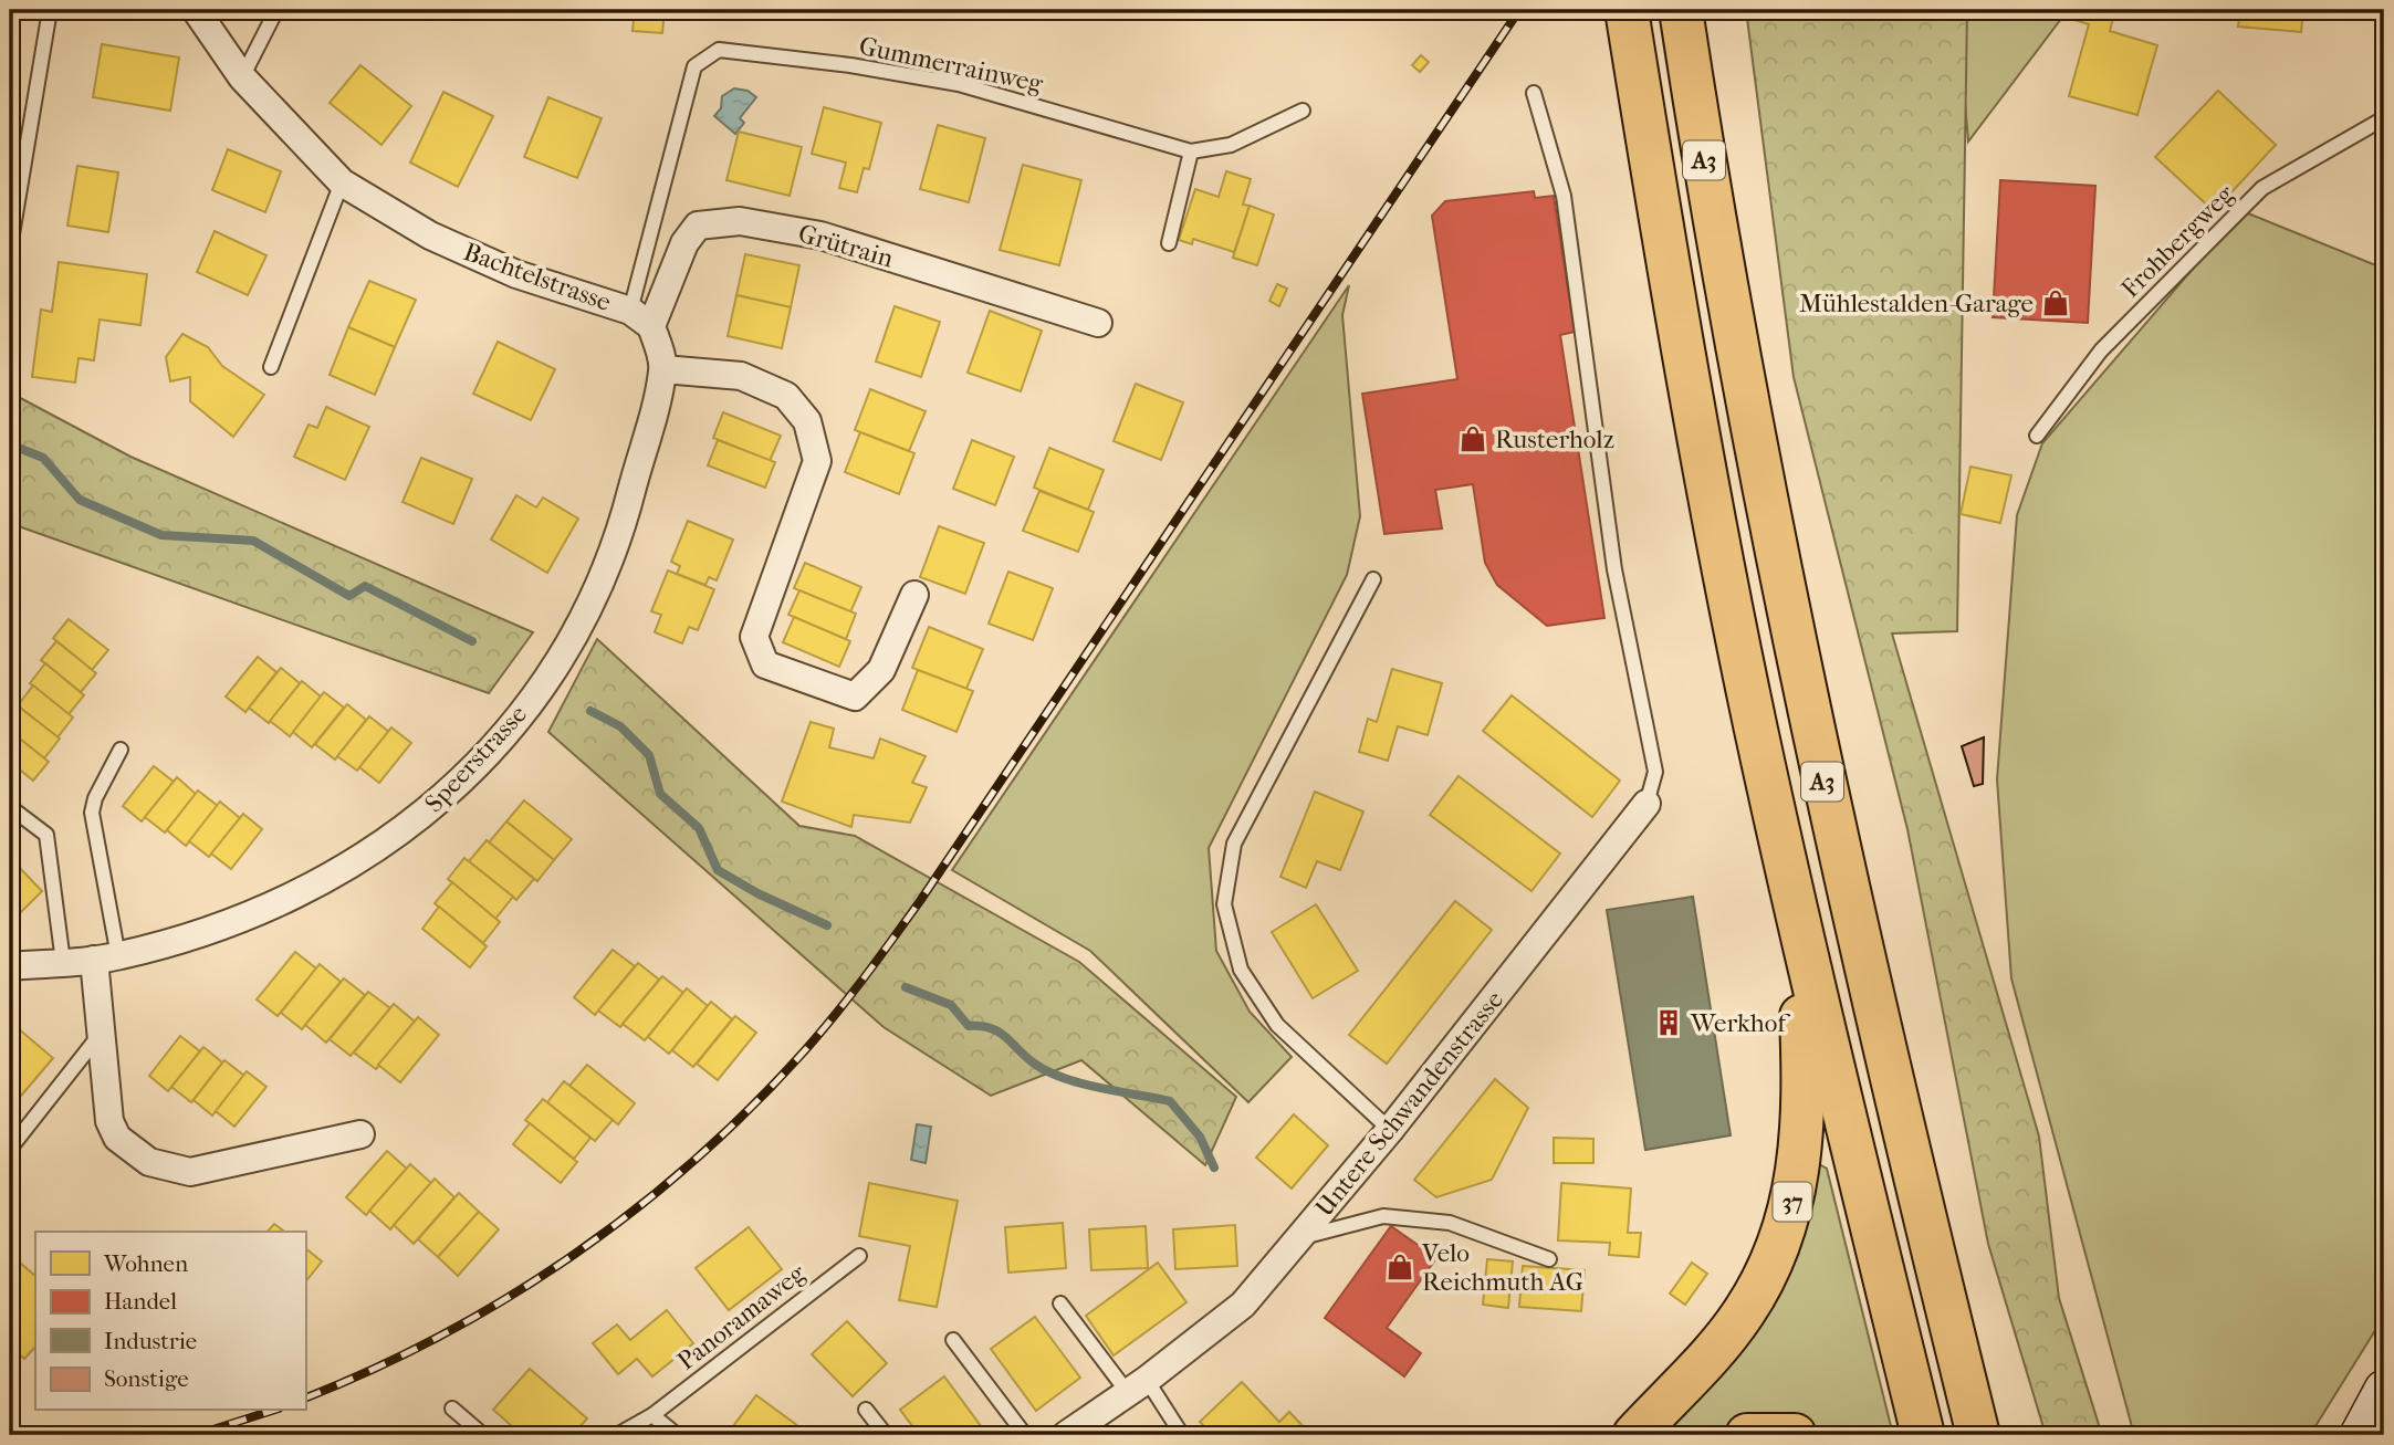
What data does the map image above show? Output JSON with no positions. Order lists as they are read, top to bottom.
{
  "streets": {
    "highway": ["A3", "37"],
    "street": [
      "Grütrain",
      "Bachtelstrasse",
      "Speerstrasse",
      "Untere Schwandenstrasse"
    ],
    "lane": ["Gummerrainweg", "Frohbergweg", "Panoramaweg"]
  },
  "crossings": [
    ["Gummerrainweg", "Grütrain"],
    ["Gummerrainweg", "Bachtelstrasse"],
    ["A3", "37"],
    ["Grütrain", "Bachtelstrasse"]
  ],
  "places": {
    "shop": ["Mühlestalden-Garage", "Rusterholz", "Velo Reichmuth AG"],
    "building": ["Werkhof"]
  },
  "legend": [
    "Wohnen",
    "Handel",
    "Industrie",
    "Sonstige"
  ]
}
